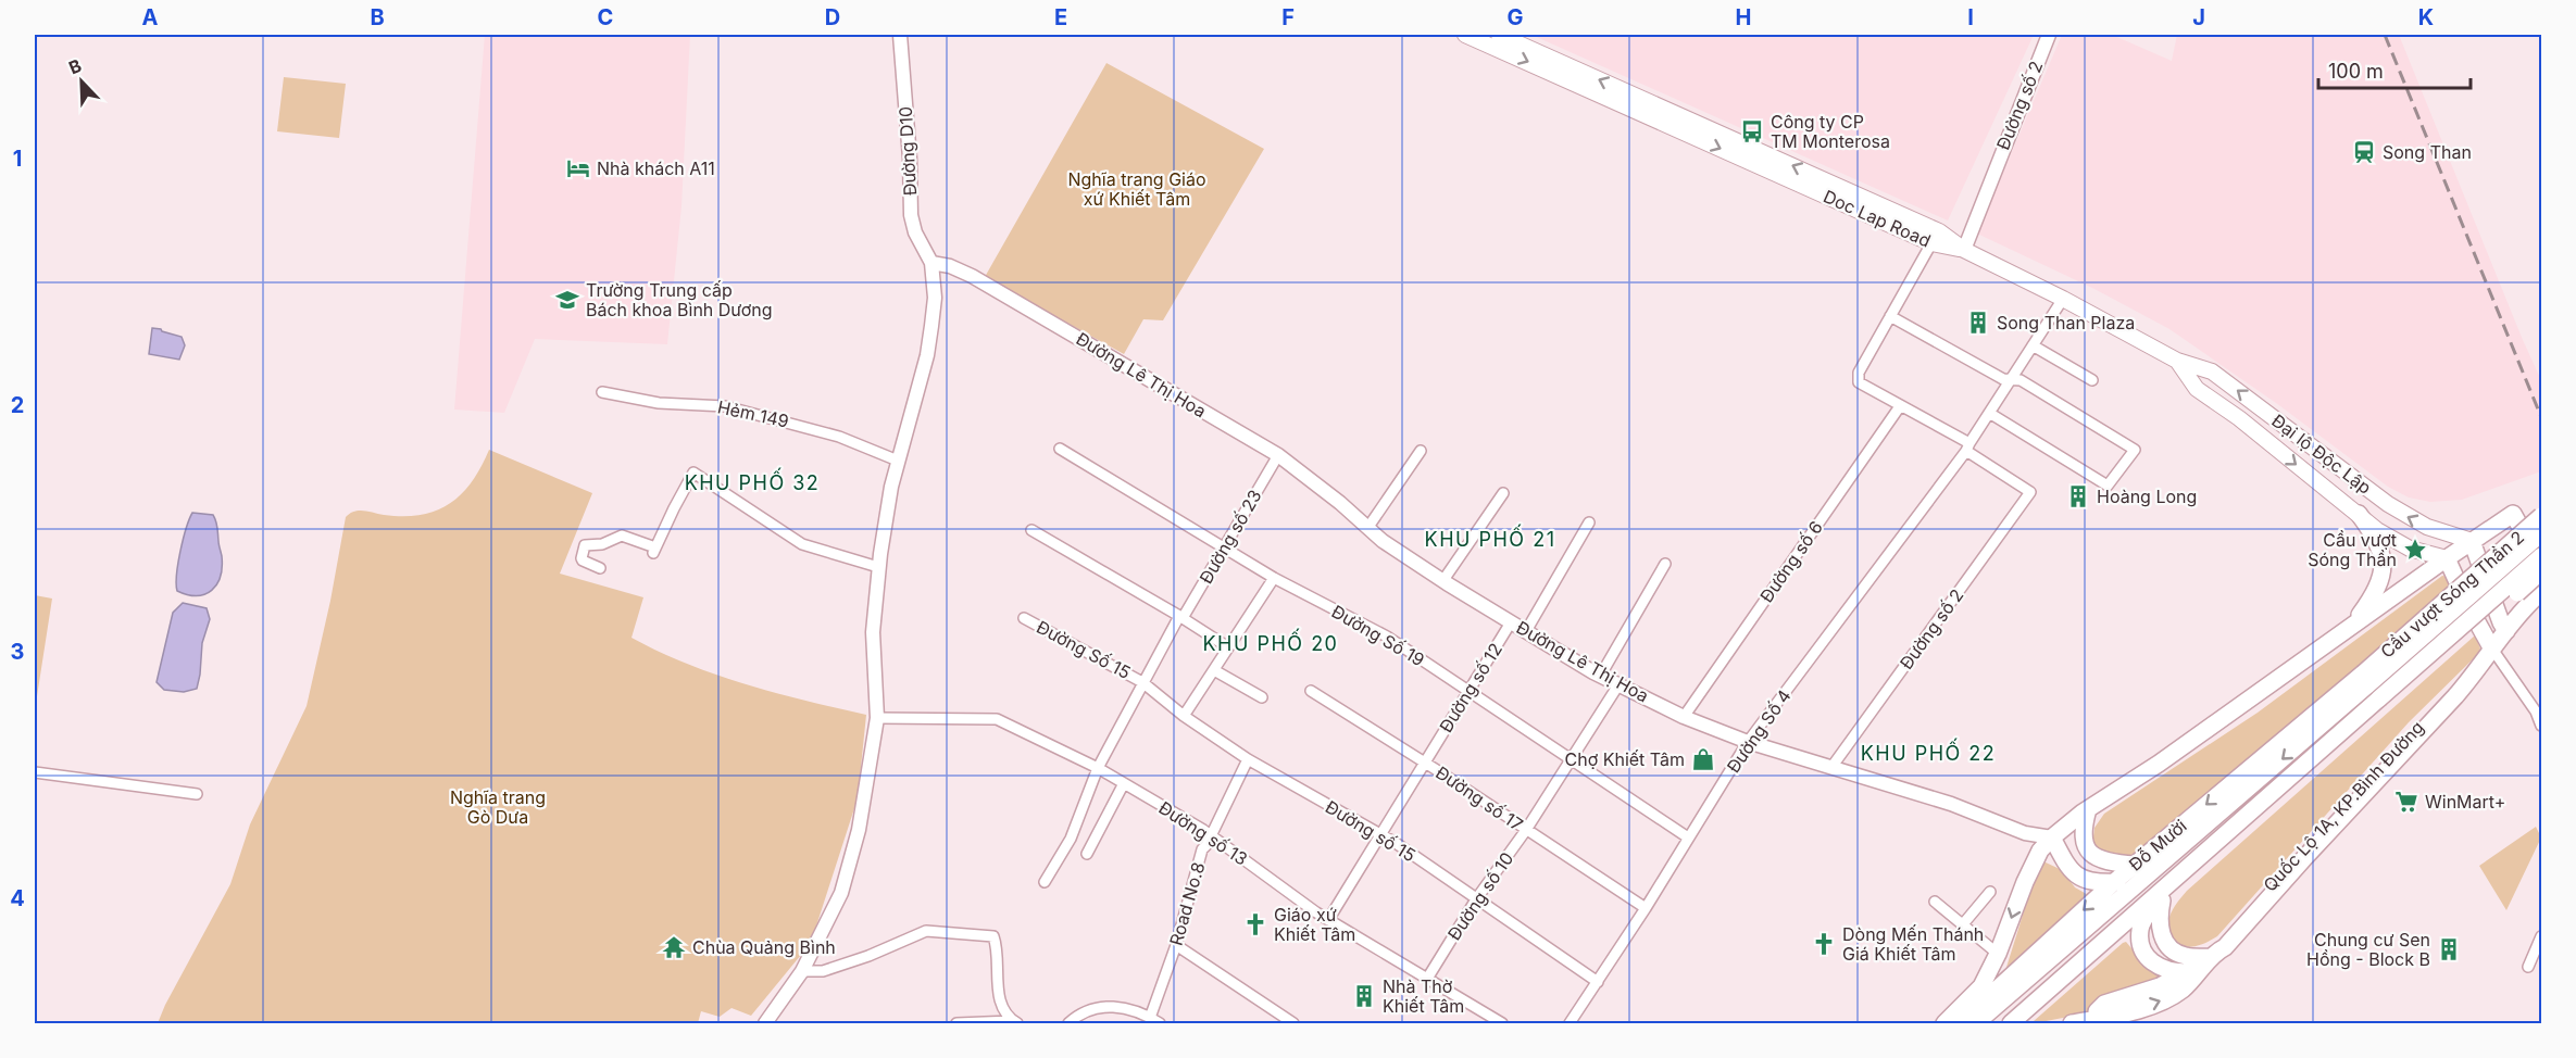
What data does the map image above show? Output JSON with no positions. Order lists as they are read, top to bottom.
{
  "streets": {
    "highway": ["Cầu vượt Sóng Thần 2", "Đỗ Mười"],
    "main road": ["Doc Lap Road", "Đại lộ Độc Lập"],
    "street": [
      "Đường số 2",
      "Đường D10",
      "Đường Lê Thị Hoa",
      "Hẻm 149",
      "Đường số 23",
      "Đường số 6",
      "Đường Số 19",
      "Đường Số 15",
      "Đường số 12",
      "Đường Số 4",
      "Đường số 17",
      "Đường số 15",
      "Đường số 13",
      "Đường số 10",
      "Road No.8"
    ]
  },
  "crossings": [
    ["Đường số 2", "Doc Lap Road"],
    ["Đường số 2", "Đường Lê Thị Hoa"],
    ["Đường số 2", "Đại lộ Độc Lập"],
    ["Đường số 2", "Đường Số 4"],
    ["Đường D10", "Đường Lê Thị Hoa"],
    ["Doc Lap Road", "Đại lộ Độc Lập"],
    ["Đường Lê Thị Hoa", "Đường số 23"],
    ["Đường Lê Thị Hoa", "Đường số 6"],
    ["Đường Lê Thị Hoa", "Đường số 12"],
    ["Đường Lê Thị Hoa", "Đường Số 4"],
    ["Đường Lê Thị Hoa", "Đường số 10"],
    ["Đại lộ Độc Lập", "Đường Số 4"],
    ["Đường số 23", "Đường Số 19"],
    ["Đường số 23", "Đường Số 15"],
    ["Đường số 23", "Đường số 15"],
    ["Đường số 23", "Đường số 13"],
    ["Cầu vượt Sóng Thần 2", "Đỗ Mười"],
    ["Đường Số 19", "Đường số 12"],
    ["Đường Số 19", "Đường Số 4"],
    ["Đường Số 19", "Đường số 10"],
    ["Đường Số 15", "Đường số 15"],
    ["Đường số 12", "Đường số 17"],
    ["Đường số 12", "Đường số 15"],
    ["Đường số 12", "Đường số 13"],
    ["Đường Số 4", "Đường số 17"],
    ["Đường Số 4", "Đường số 15"],
    ["Đường số 17", "Đường số 10"],
    ["Đường số 15", "Đường số 10"],
    ["Đường số 15", "Road No.8"],
    ["Đường số 13", "Đường số 10"],
    ["Đường số 13", "Road No.8"]
  ],
  "districts": [
    "KHU PHỐ 32",
    "KHU PHỐ 21",
    "KHU PHỐ 20",
    "KHU PHỐ 22"
  ],
  "parks": ["Nghĩa trang Giáo xứ Khiết Tâm", "Nghĩa trang Gò Dưa"],
  "places": {
    "bus stop": ["Công ty CP TM Monterosa"],
    "station": ["Song Than"],
    "hotel": ["Nhà khách A11"],
    "school or university": ["Trường Trung cấp Bách khoa Bình Dương"],
    "building": [
      "Song Than Plaza",
      "Hoàng Long",
      "Chung cư Sen Hồng - Block B",
      "Nhà Thờ Khiết Tâm"
    ],
    "place": ["Cầu vượt Sóng Thần"],
    "shop": ["Chợ Khiết Tâm"],
    "supermarket": ["WinMart+"],
    "church": ["Giáo xứ Khiết Tâm", "Dòng Mến Thánh Giá Khiết Tâm"],
    "temple": ["Chùa Quảng Bình"]
  },
  "scale_bar": "100 m",
  "north": "top left",
  "grid": {
    "columns": [
      "A",
      "B",
      "C",
      "D",
      "E",
      "F",
      "G",
      "H",
      "I",
      "J",
      "K"
    ],
    "rows": [
      "1",
      "2",
      "3",
      "4"
    ]
  }
}
